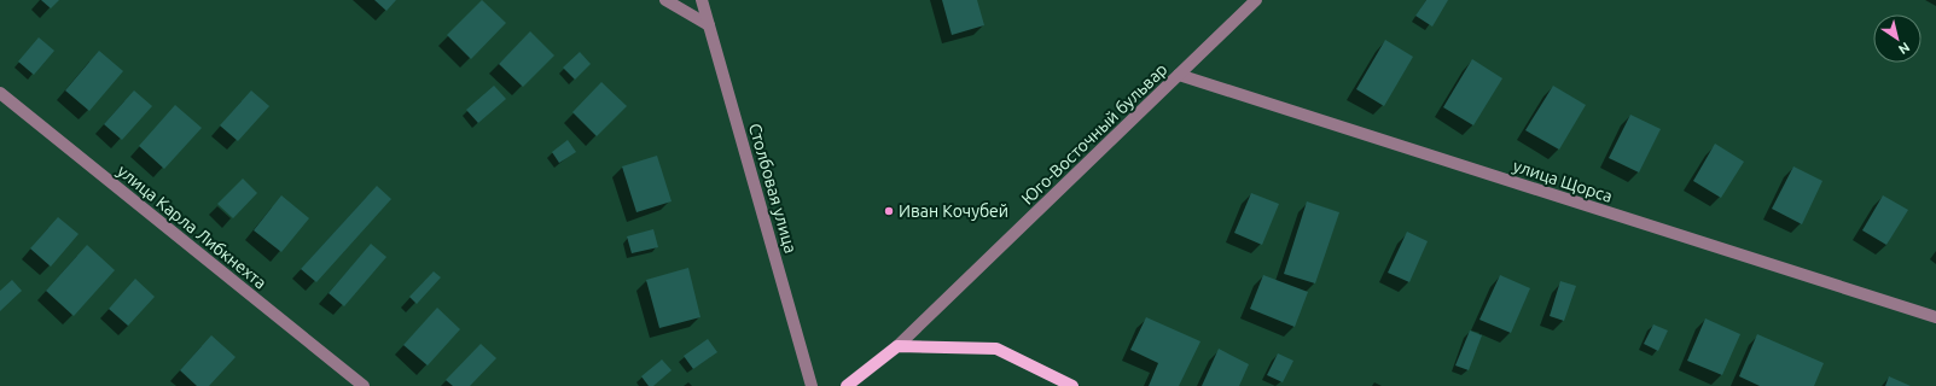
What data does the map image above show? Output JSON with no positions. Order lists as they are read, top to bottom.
{
  "streets": {
    "main road": ["Юго-Восточный бульвар"],
    "street": ["улица Щорса", "Столбовая улица", "улица Карла Либкнехта"]
  },
  "crossings": [
    ["Юго-Восточный бульвар", "улица Щорса"]
  ],
  "places": ["Иван Кочубей"],
  "north": "bottom right"
}
